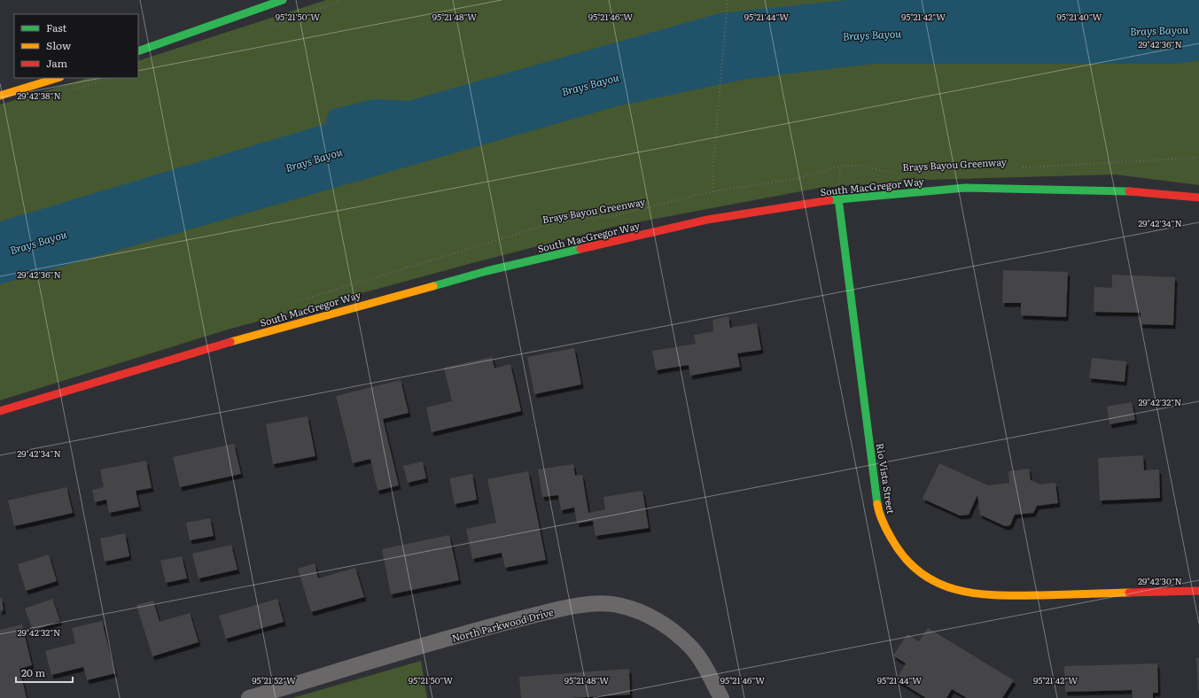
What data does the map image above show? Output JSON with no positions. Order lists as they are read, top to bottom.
{
  "streets": {
    "main road": ["South MacGregor Way", "Rio Vista Street"],
    "street": ["North Parkwood Drive"],
    "path": ["Brays Bayou Greenway"]
  },
  "crossings": [
    ["South MacGregor Way", "Rio Vista Street"]
  ],
  "water": ["Brays Bayou"],
  "legend": ["Fast", "Slow", "Jam"],
  "scale_bar": "20 m",
  "coordinates": [
    "95°21'50\"W",
    "95°21'48\"W",
    "95°21'46\"W",
    "95°21'44\"W",
    "95°21'42\"W",
    "95°21'40\"W",
    "29°42'36\"N",
    "29°42'38\"N",
    "29°42'34\"N",
    "29°42'32\"N",
    "29°42'30\"N",
    "95°21'52\"W"
  ]
}
